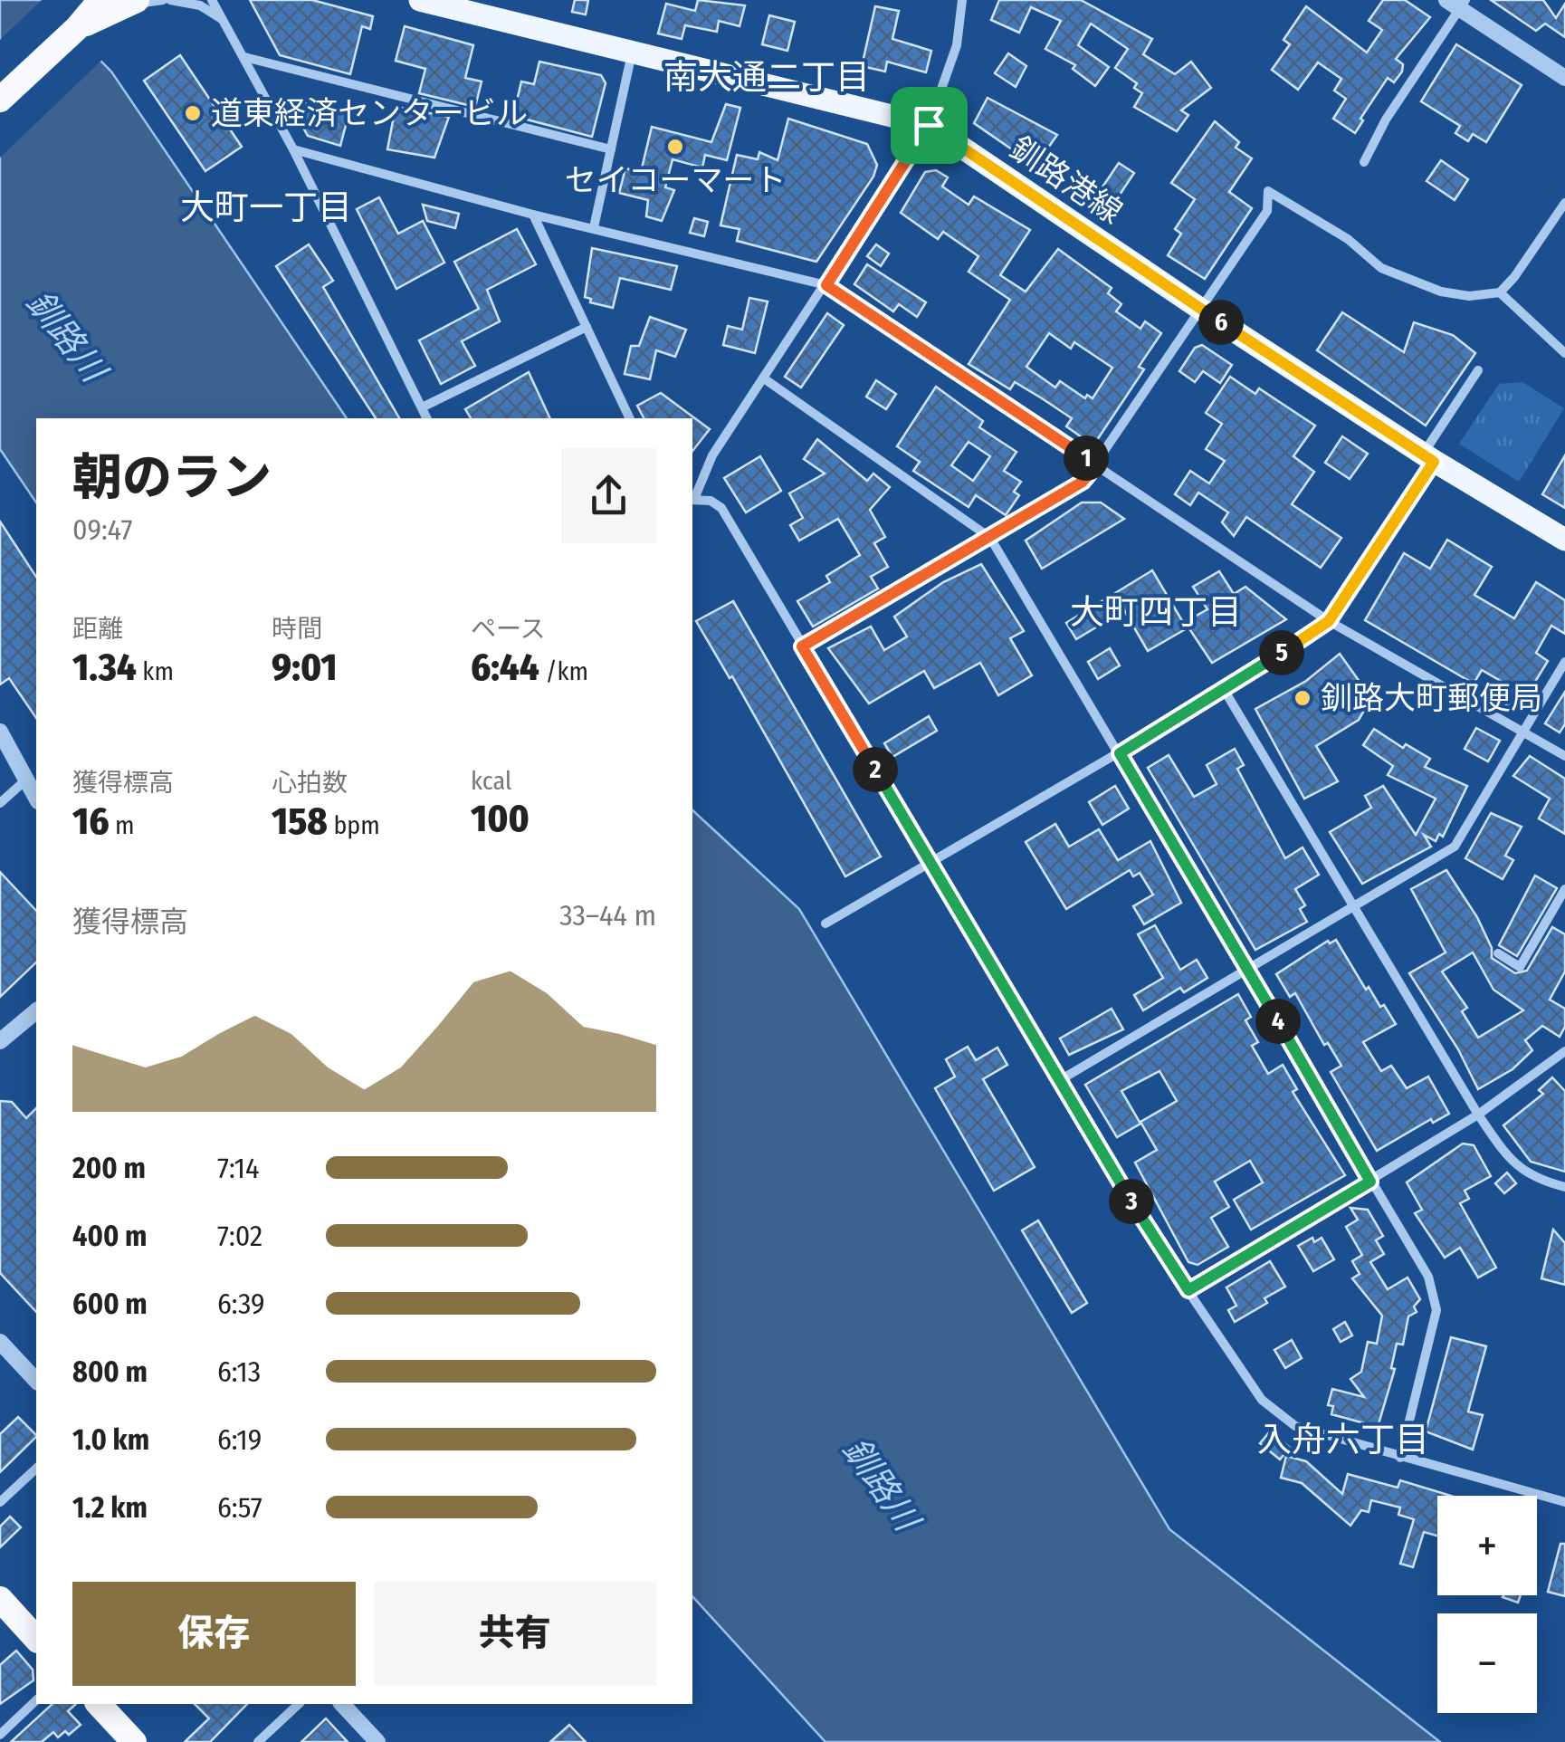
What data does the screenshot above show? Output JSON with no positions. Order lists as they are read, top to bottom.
{
  "streets": {
    "main road": ["釧路港線"]
  },
  "districts": [
    "南大通二丁目",
    "大町一丁目",
    "大町四丁目",
    "入舟六丁目"
  ],
  "water": ["釧路川"],
  "places": ["道東経済センタービル", "セイコーマート", "釧路大町郵便局"],
  "page": {
    "pins": [
      "6",
      "1",
      "5",
      "2",
      "4",
      "3"
    ],
    "heading": ["朝のラン", "09:47"],
    "stats": [
      ["距離", "1.34 km"],
      ["時間", "9:01"],
      ["ペース", "6:44 /km"],
      ["獲得標高", "16 m"],
      ["心拍数", "158 bpm"],
      ["kcal", "100"]
    ],
    "chart": ["獲得標高", "33–44 m"],
    "list": [
      {
        "name": "200 m",
        "note": "7:14"
      },
      {
        "name": "400 m",
        "note": "7:02"
      },
      {
        "name": "600 m",
        "note": "6:39"
      },
      {
        "name": "800 m",
        "note": "6:13"
      },
      {
        "name": "1.0 km",
        "note": "6:19"
      },
      {
        "name": "1.2 km",
        "note": "6:57"
      }
    ],
    "map_buttons": ["+", "−"],
    "buttons": ["保存", "共有"]
  }
}
